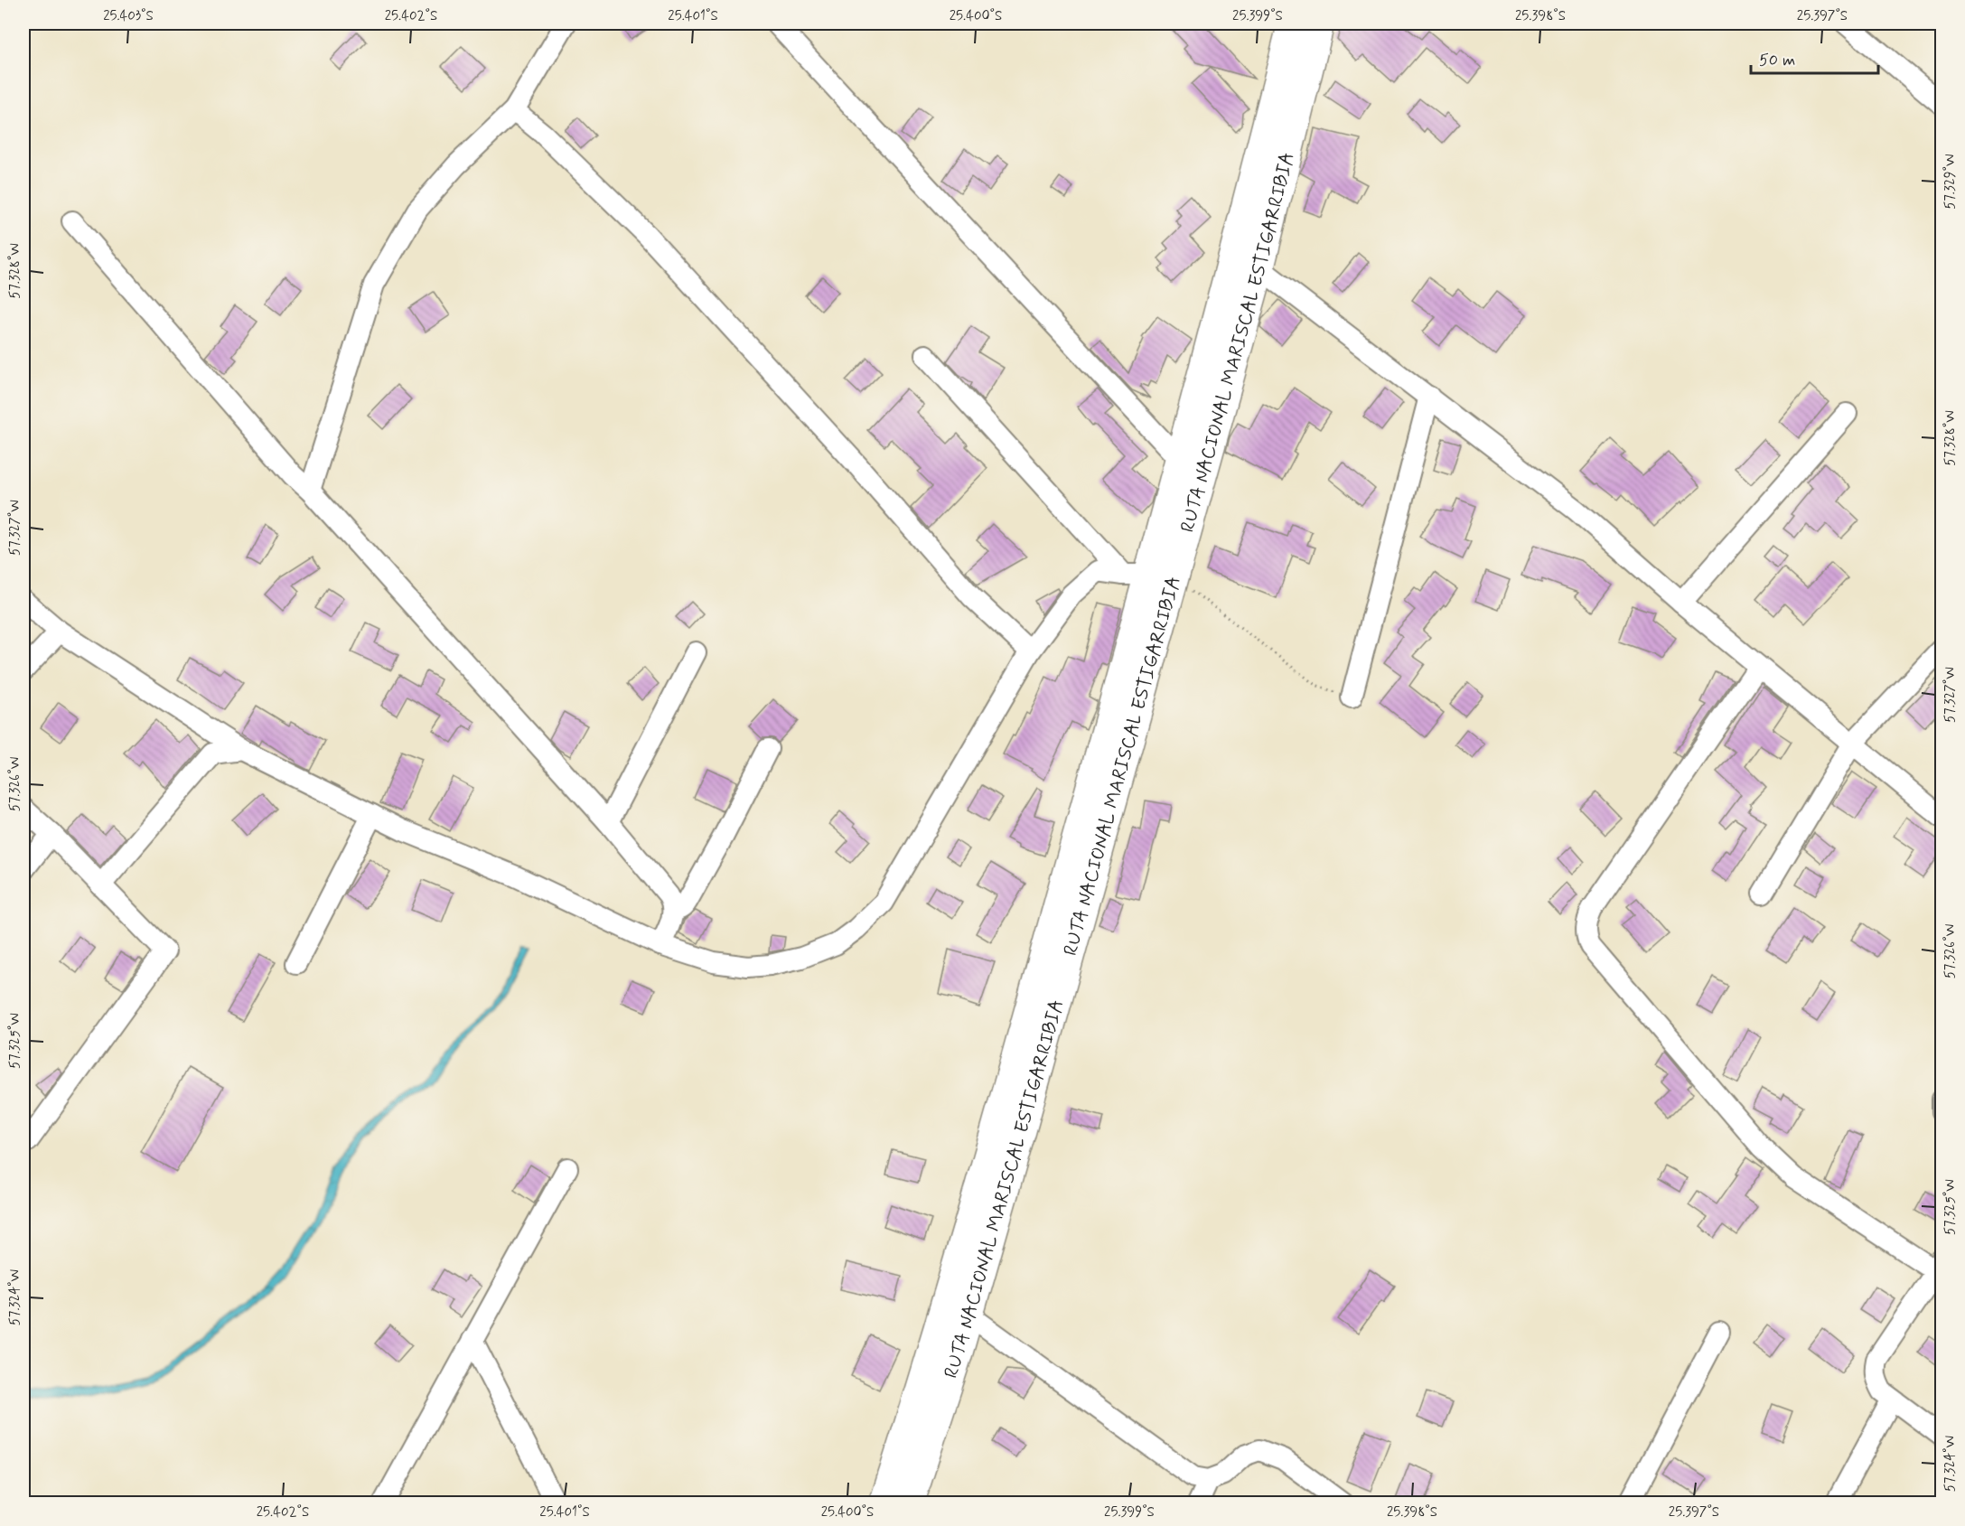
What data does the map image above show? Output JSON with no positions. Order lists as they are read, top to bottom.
{
  "streets": {
    "highway": ["RUTA NACIONAL MARISCAL ESTIGARRIBIA"]
  },
  "scale_bar": "50 m",
  "coordinates": [
    "25.403°S",
    "25.402°S",
    "25.401°S",
    "25.400°S",
    "25.399°S",
    "25.398°S",
    "25.397°S",
    "57.329°W",
    "57.328°W",
    "57.327°W",
    "57.326°W",
    "57.325°W",
    "57.324°W"
  ]
}
